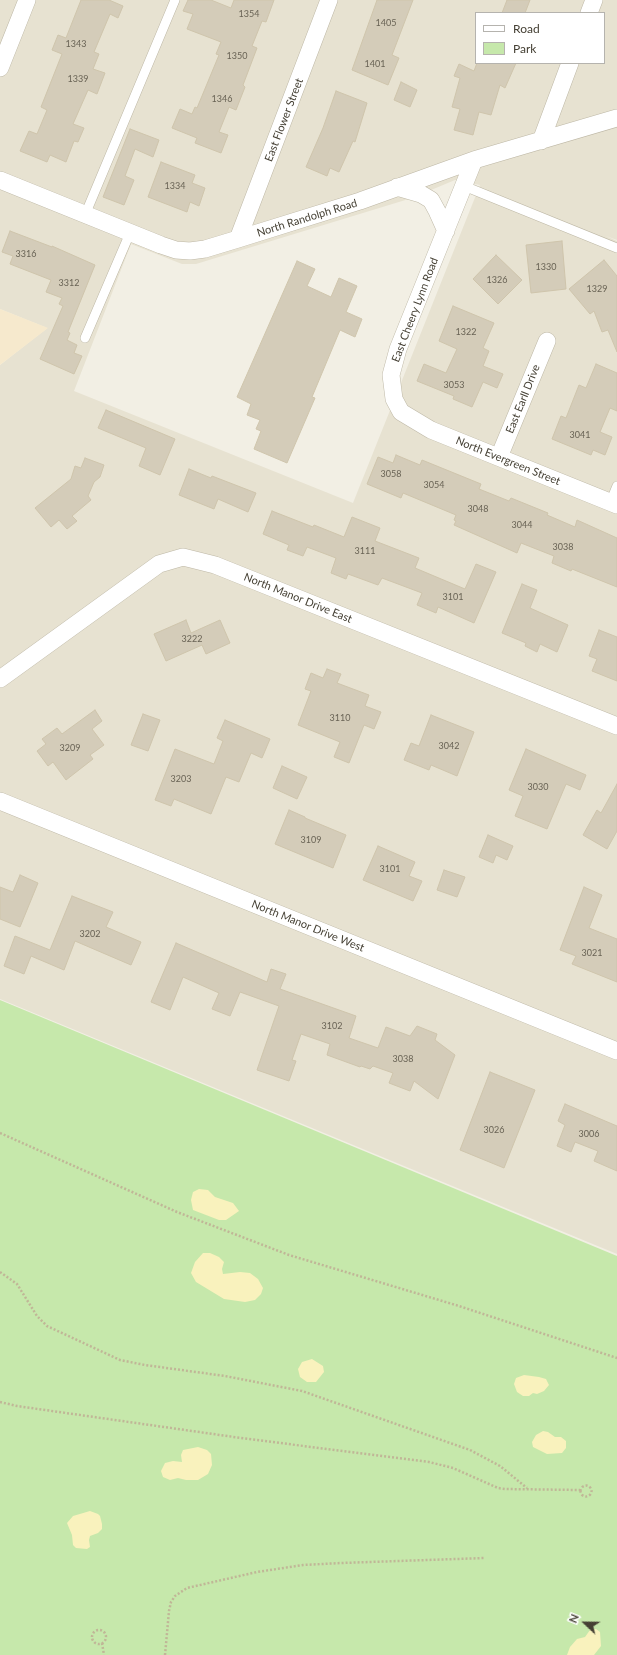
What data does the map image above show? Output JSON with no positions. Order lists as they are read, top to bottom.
{
  "streets": {
    "street": [
      "East Flower Street",
      "North Randolph Road",
      "East Cheery Lynn Road",
      "East Earll Drive",
      "North Evergreen Street",
      "North Manor Drive East",
      "North Manor Drive West"
    ]
  },
  "crossings": [
    ["East Flower Street", "North Randolph Road"],
    ["North Randolph Road", "East Cheery Lynn Road"],
    ["East Cheery Lynn Road", "North Evergreen Street"],
    ["East Earll Drive", "North Evergreen Street"]
  ],
  "house_numbers": [
    "1354",
    "1405",
    "1343",
    "1350",
    "1401",
    "1339",
    "1346",
    "1334",
    "3316",
    "1330",
    "1326",
    "3312",
    "1329",
    "1322",
    "3053",
    "3041",
    "3058",
    "3054",
    "3048",
    "3044",
    "3038",
    "3111",
    "3101",
    "3222",
    "3110",
    "3042",
    "3209",
    "3203",
    "3030",
    "3109",
    "3101",
    "3202",
    "3021",
    "3102",
    "3038",
    "3026",
    "3006"
  ],
  "legend": ["Road", "Park"],
  "north": "left"
}
